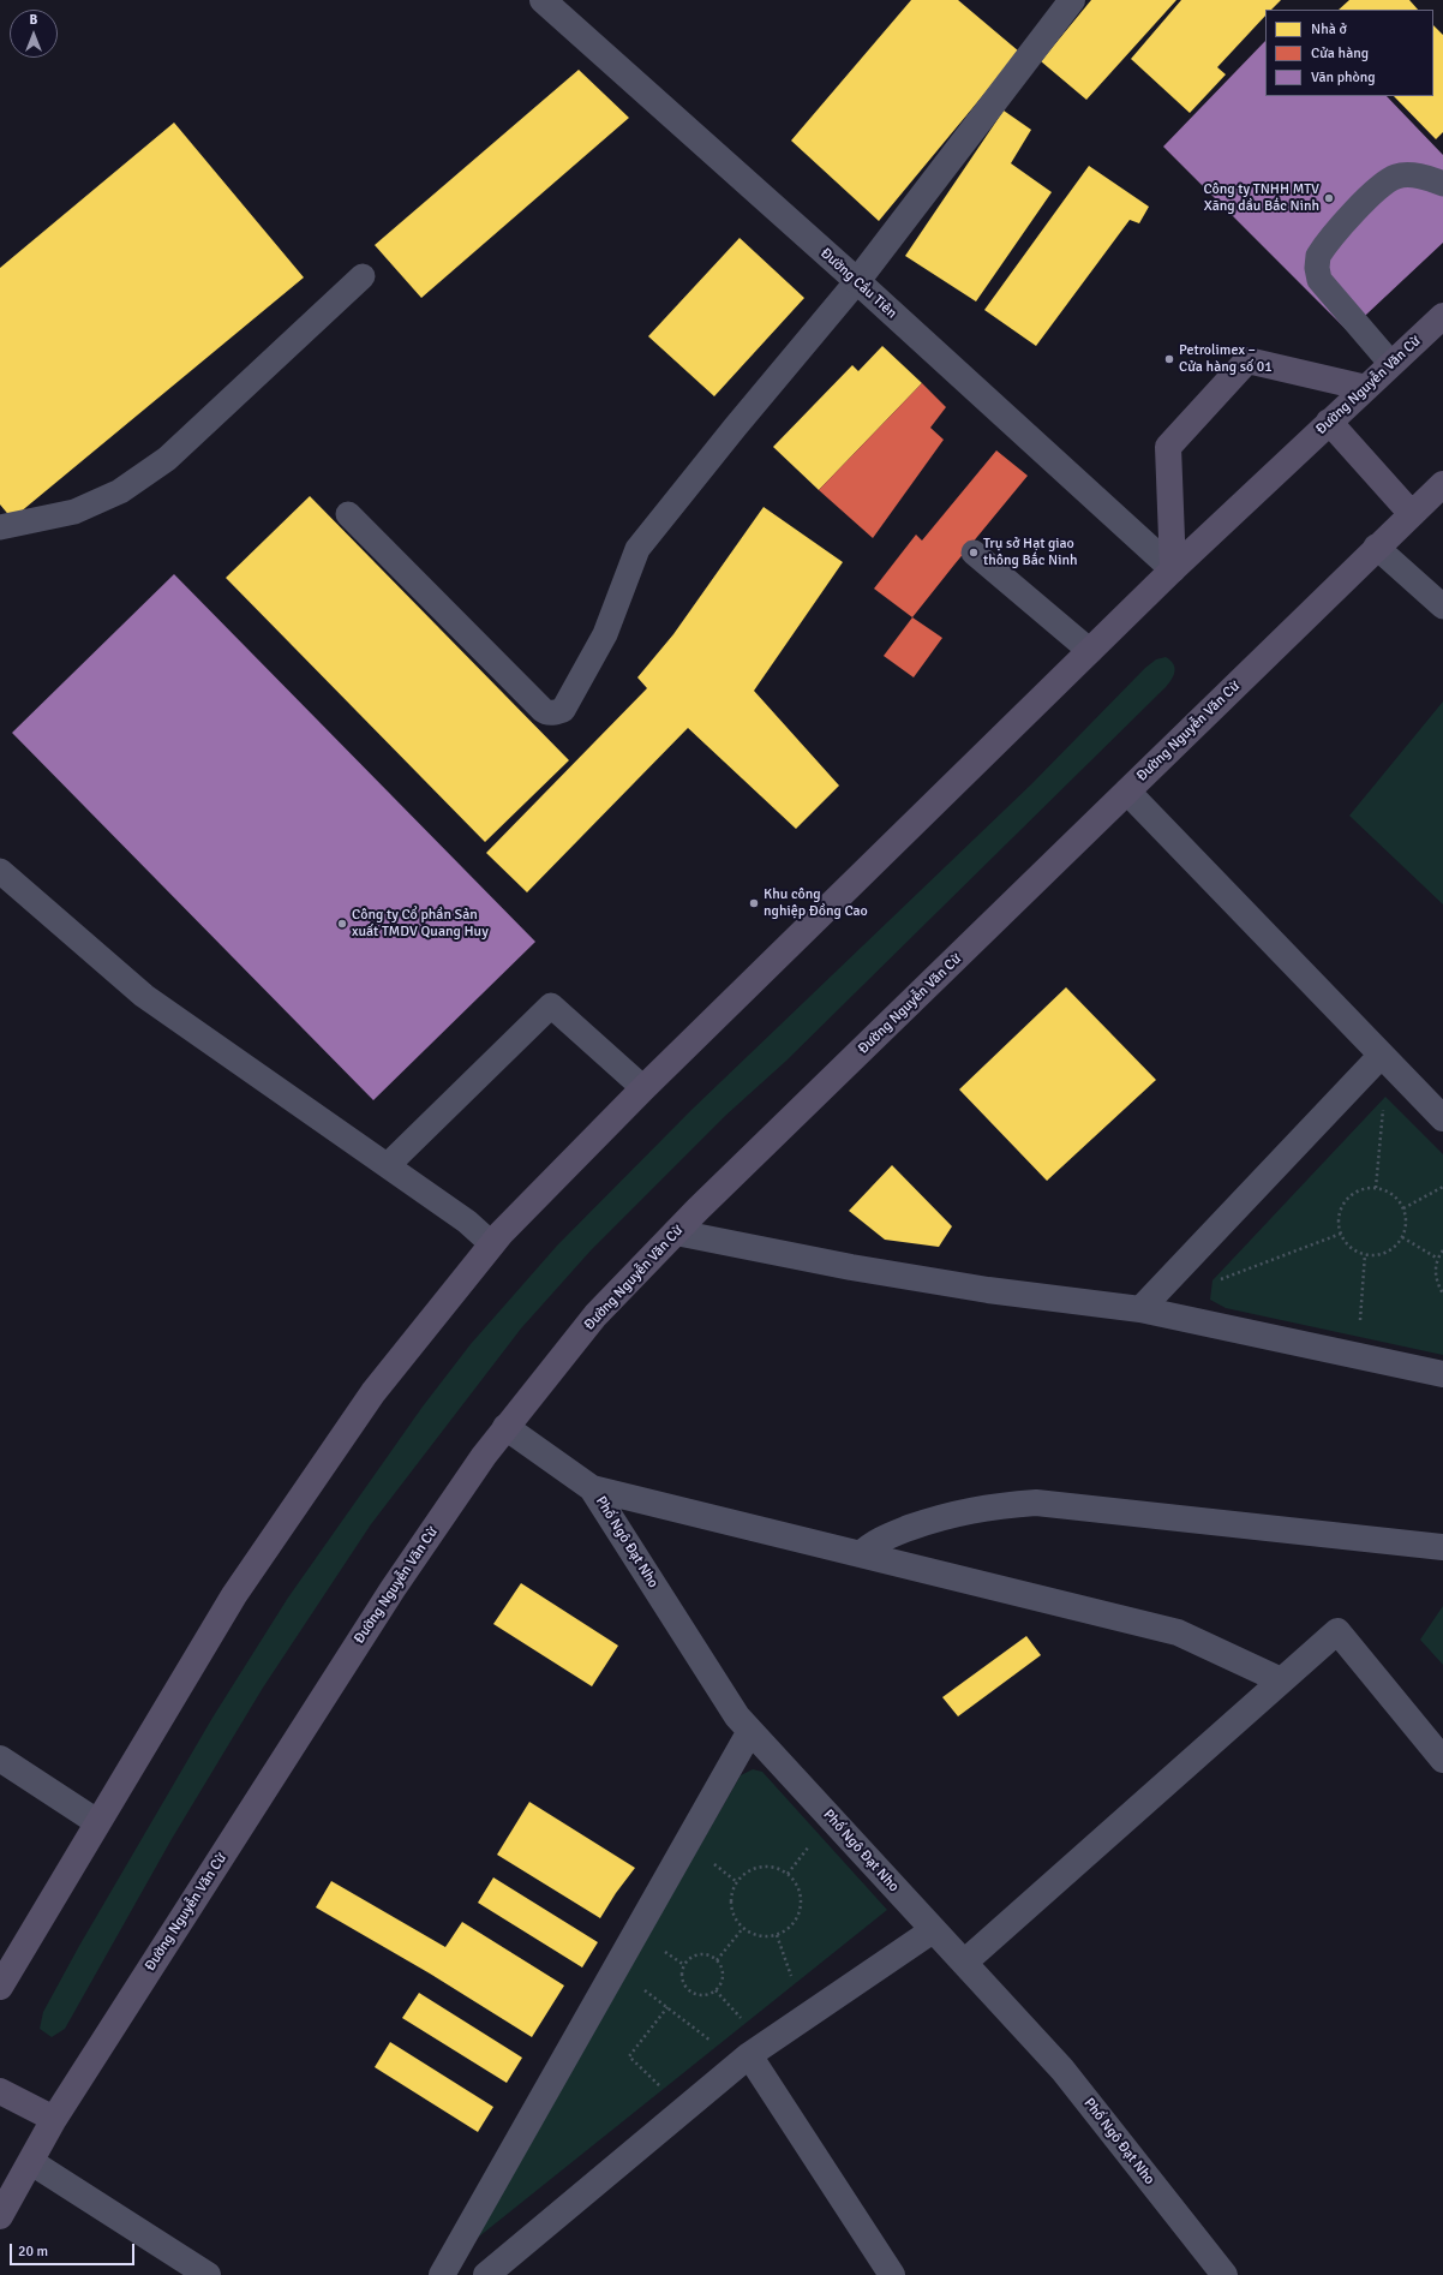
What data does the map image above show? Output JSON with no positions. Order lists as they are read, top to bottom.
{
  "streets": {
    "main road": ["Đường Nguyễn Văn Cừ"],
    "street": ["Đường Cầu Tiên", "Phố Ngô Đạt Nho"]
  },
  "crossings": [
    ["Đường Cầu Tiên", "Đường Nguyễn Văn Cừ"],
    ["Đường Nguyễn Văn Cừ", "Phố Ngô Đạt Nho"]
  ],
  "places": [
    "Công ty TNHH MTV Xăng dầu Bắc Ninh",
    "Petrolimex – Cửa hàng số 01",
    "Trụ sở Hạt giao thông Bắc Ninh",
    "Khu công nghiệp Đồng Cao",
    "Công ty Cổ phần Sản xuất TMDV Quang Huy"
  ],
  "legend": ["Nhà ở", "Cửa hàng", "Văn phòng"],
  "scale_bar": "20 m",
  "north": "top"
}
